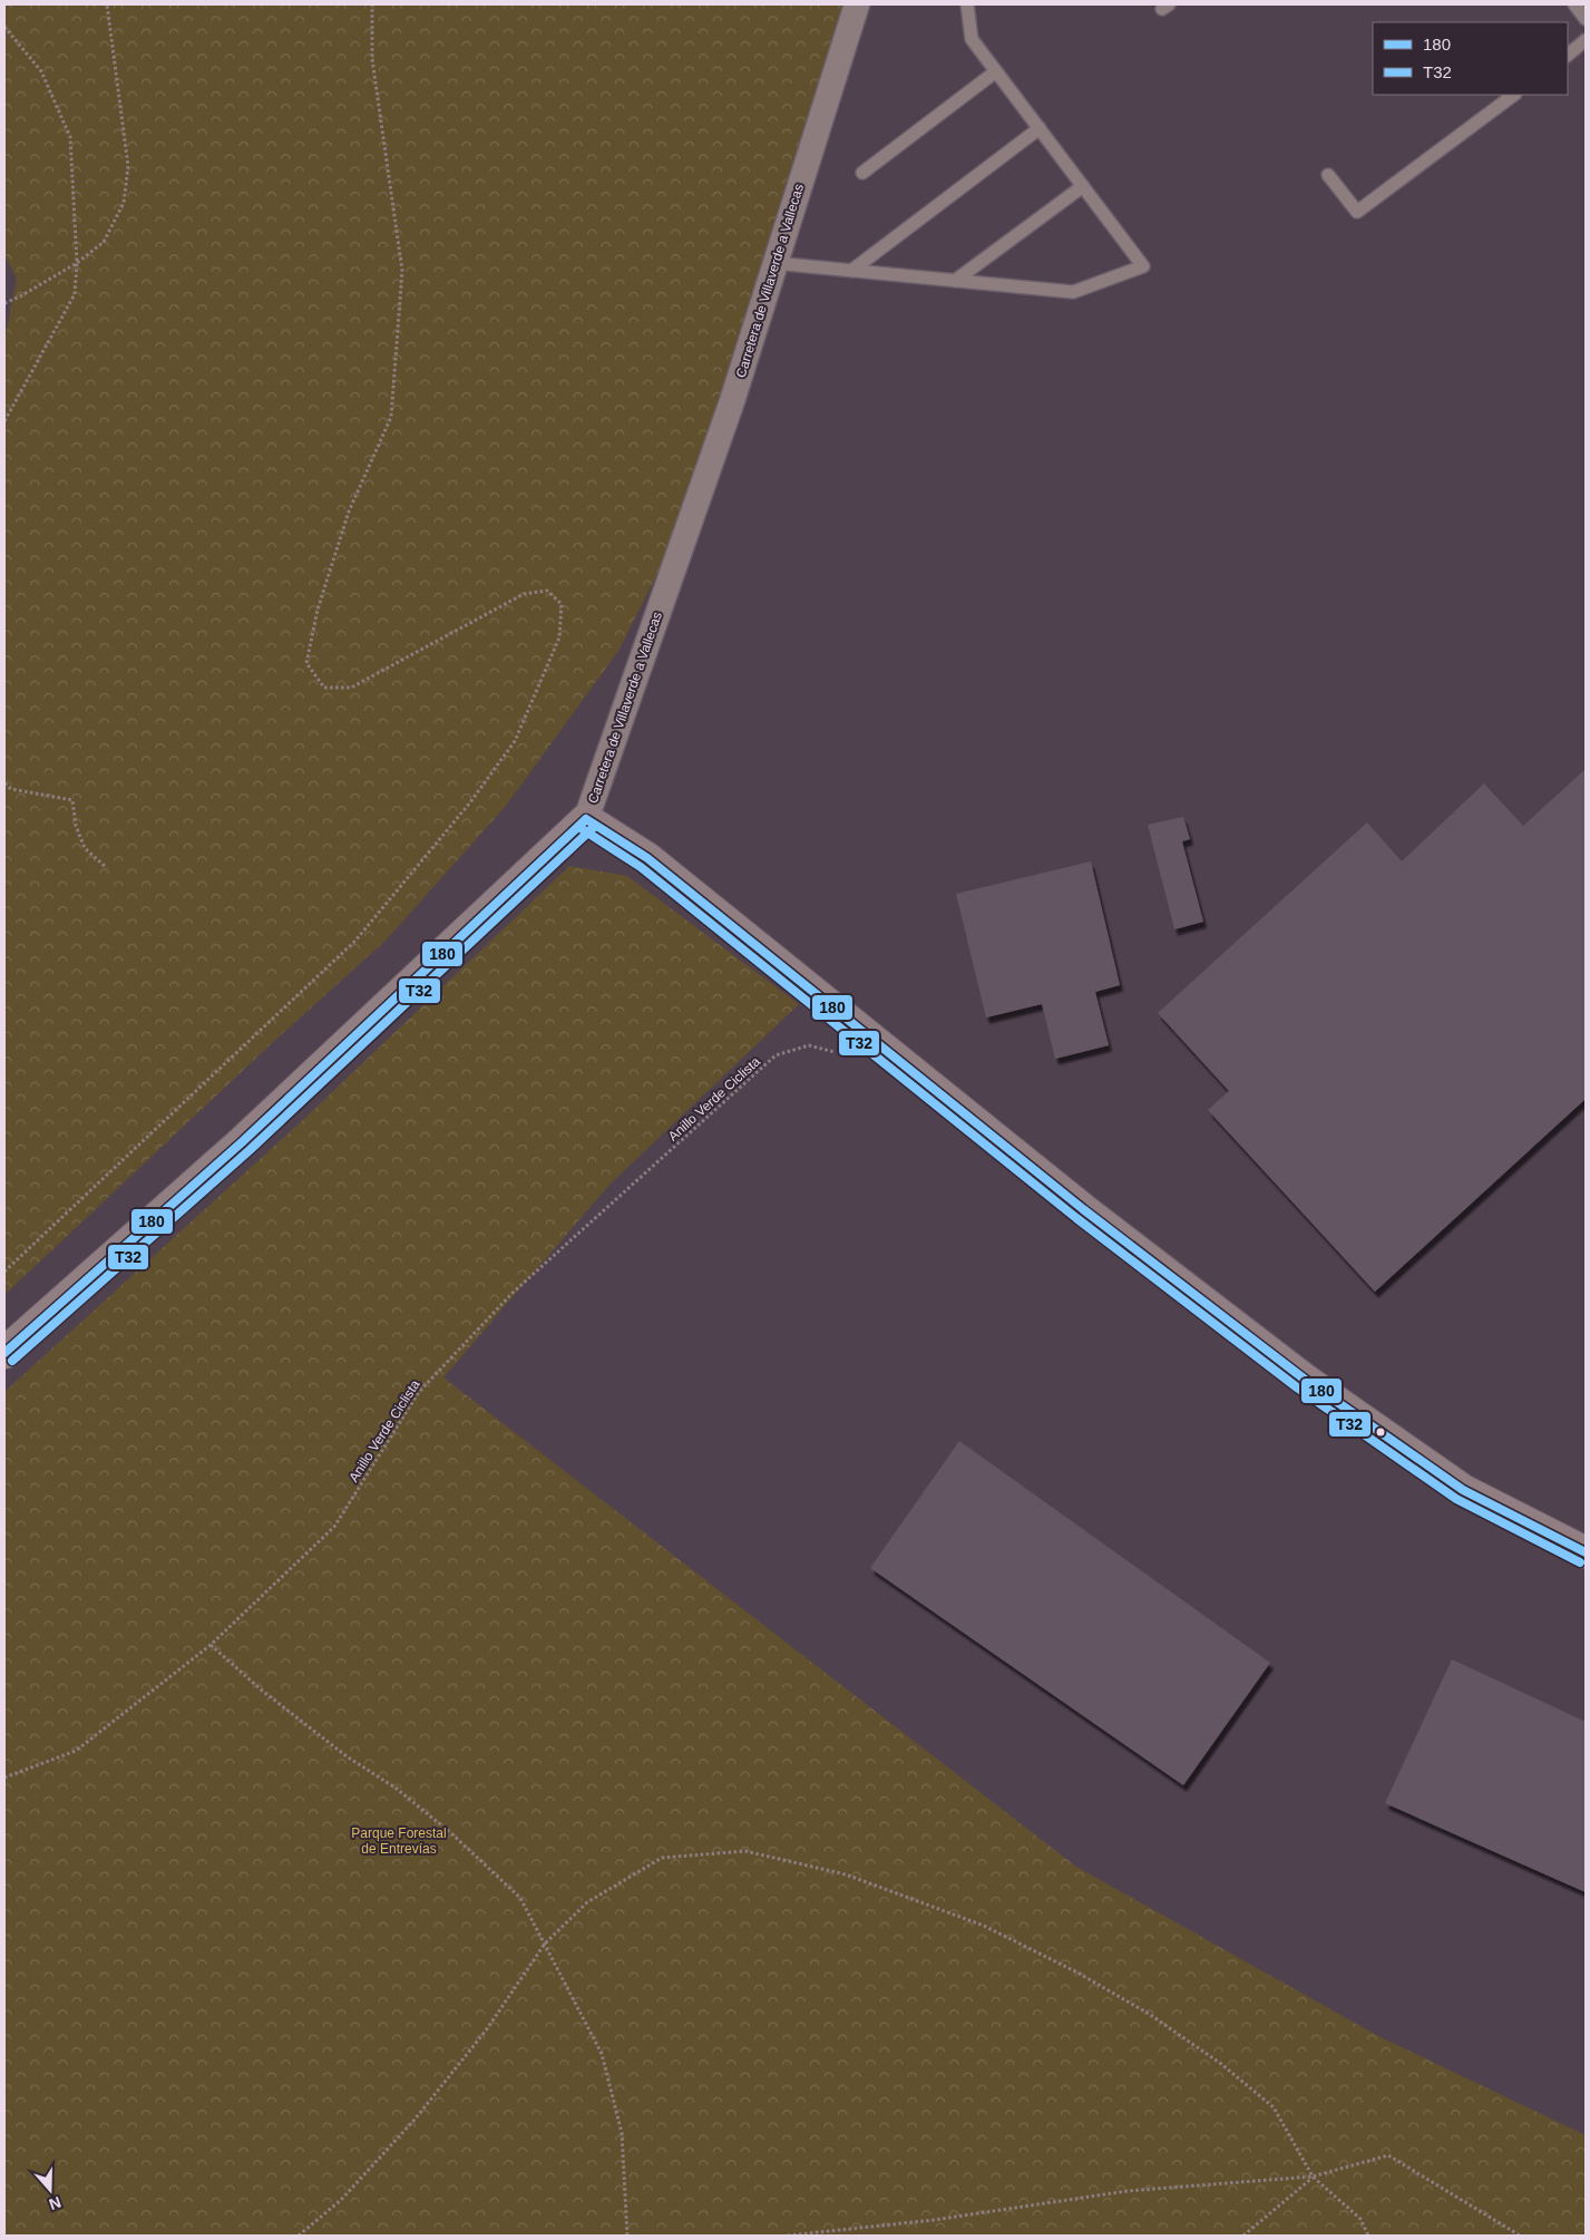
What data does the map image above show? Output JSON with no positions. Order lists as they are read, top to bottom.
{
  "streets": {
    "main road": ["Carretera de Villaverde a Vallecas"],
    "path": ["Anillo Verde Ciclista"]
  },
  "parks": ["Parque Forestal de Entrevías"],
  "lines": ["transit line 180", "transit line T32"],
  "legend": ["180", "T32"],
  "north": "bottom"
}
